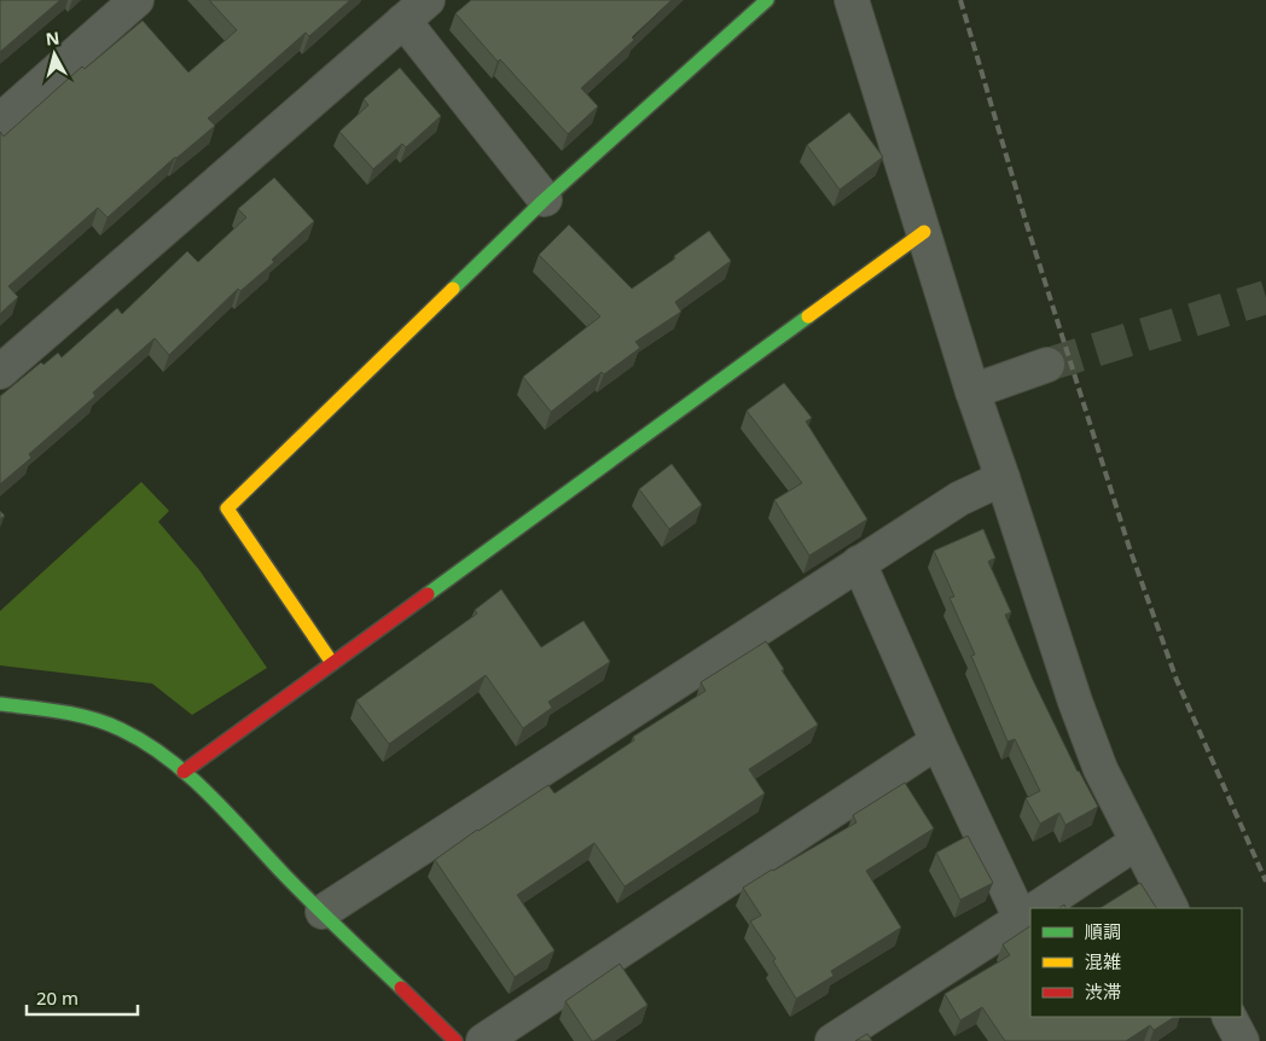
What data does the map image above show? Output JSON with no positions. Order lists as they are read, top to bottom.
{
  "legend": ["順調", "混雑", "渋滞"],
  "scale_bar": "20 m",
  "north": "top"
}
